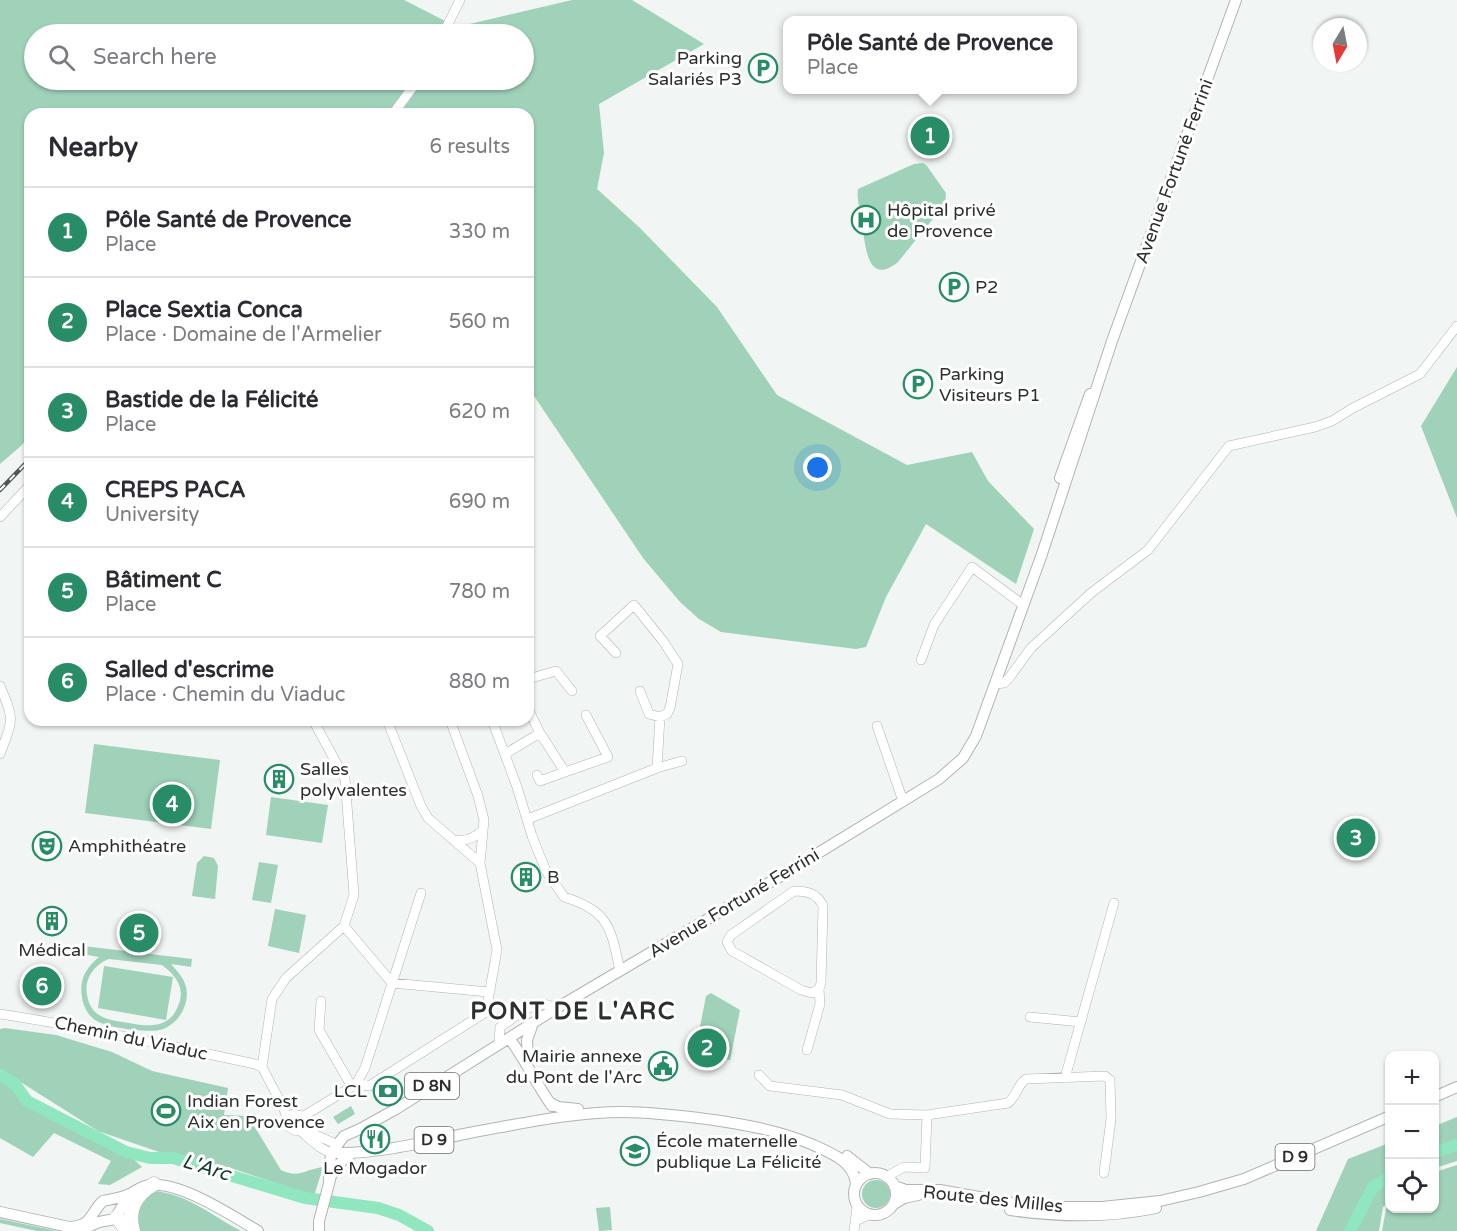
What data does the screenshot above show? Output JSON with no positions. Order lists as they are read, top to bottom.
{
  "streets": {
    "main road": [
      "Avenue Fortuné Ferrini",
      "D 8N",
      "D 9",
      "Route des Milles"
    ],
    "street": ["Chemin du Viaduc"]
  },
  "crossings": [
    ["Avenue Fortuné Ferrini", "D 9"],
    ["D 9", "Route des Milles"]
  ],
  "districts": ["PONT DE L'ARC"],
  "water": ["L'Arc"],
  "places": {
    "parking": ["Parking Salariés P3", "P2", "Parking Visiteurs P1"],
    "hospital": ["Hôpital privé de Provence"],
    "building": ["Salles polyvalentes", "B", "Médical"],
    "theatre": ["Amphithéatre"],
    "public building": ["Mairie annexe du Pont de l'Arc"],
    "bank": ["LCL"],
    "sports": ["Indian Forest Aix en Provence"],
    "restaurant": ["Le Mogador"],
    "school or university": ["École maternelle publique La Félicité"]
  },
  "north": "bottom",
  "page": {
    "popup": ["Pôle Santé de Provence", "Place"],
    "search": "Search here",
    "heading": ["Nearby", "6 results"],
    "pins": [
      "1",
      "4",
      "3",
      "5",
      "6",
      "2"
    ],
    "list": [
      {
        "mark": "1",
        "name": "Pôle Santé de Provence",
        "note": "Place",
        "value": "330 m"
      },
      {
        "mark": "2",
        "name": "Place Sextia Conca",
        "note": "Place · Domaine de l'Armelier",
        "value": "560 m"
      },
      {
        "mark": "3",
        "name": "Bastide de la Félicité",
        "note": "Place",
        "value": "620 m"
      },
      {
        "mark": "4",
        "name": "CREPS PACA",
        "note": "University",
        "value": "690 m"
      },
      {
        "mark": "5",
        "name": "Bâtiment C",
        "note": "Place",
        "value": "780 m"
      },
      {
        "mark": "6",
        "name": "Salled d'escrime",
        "note": "Place · Chemin du Viaduc",
        "value": "880 m"
      }
    ],
    "map_buttons": ["+", "−"]
  }
}
